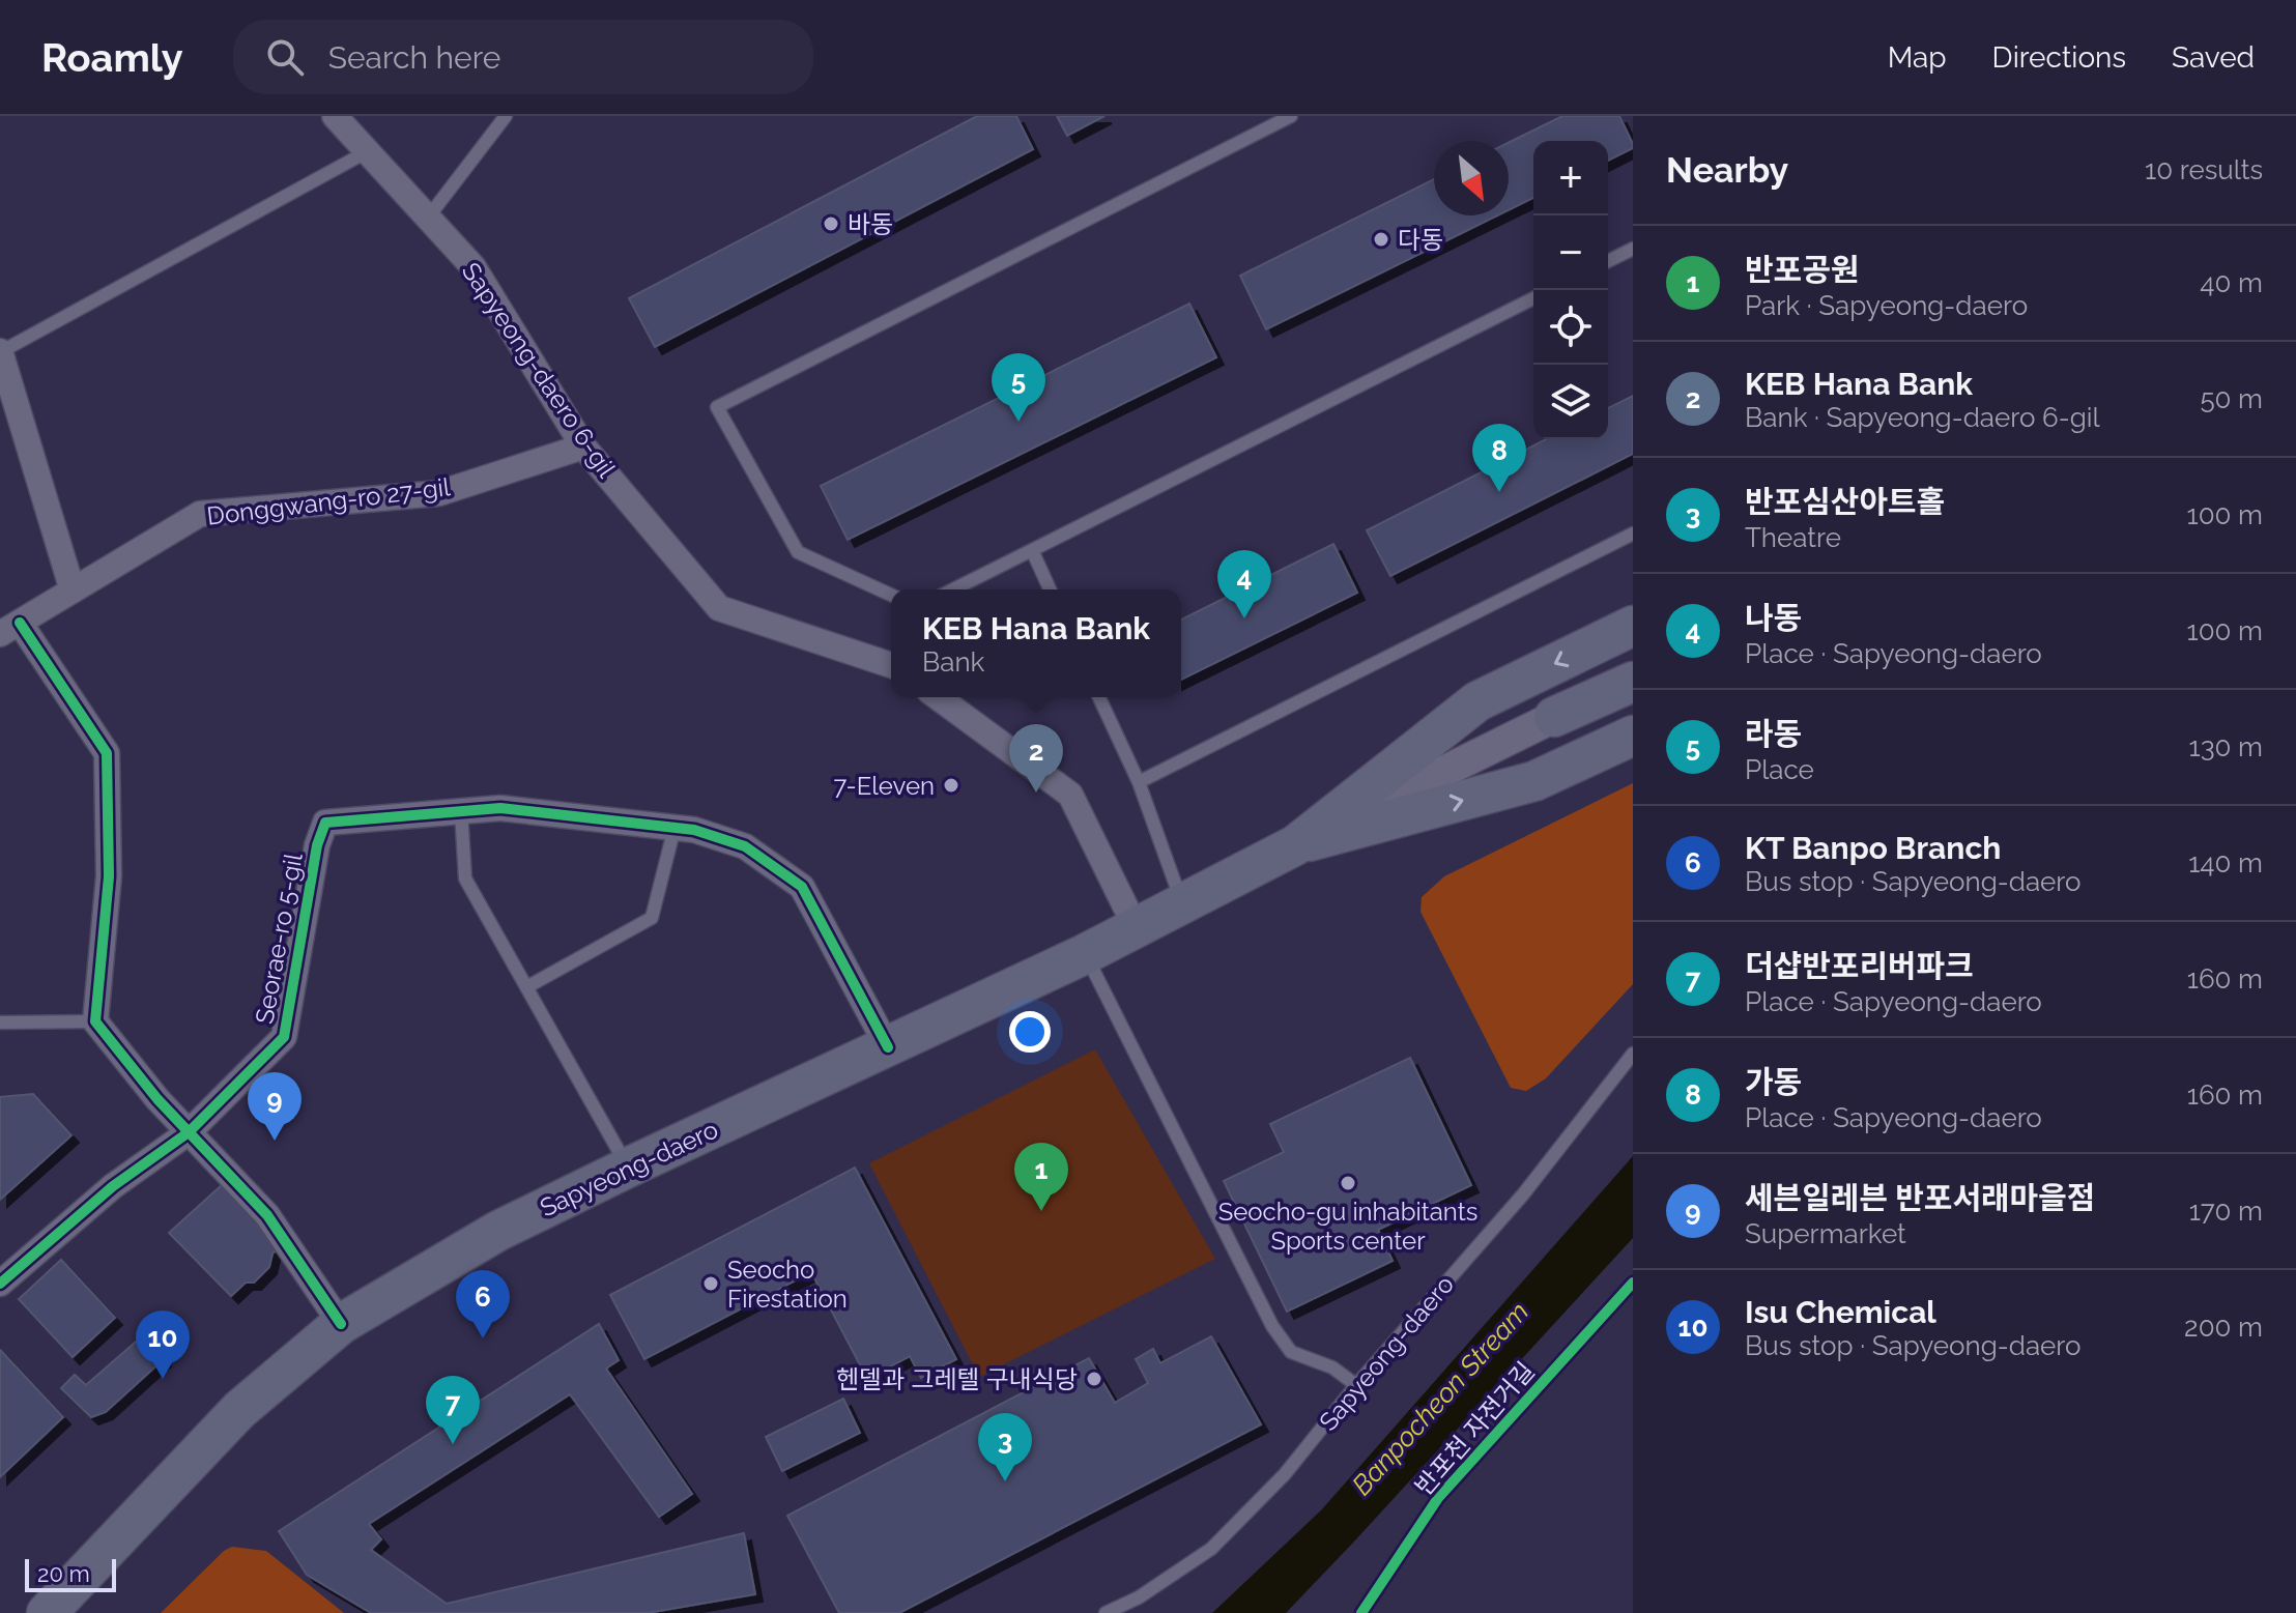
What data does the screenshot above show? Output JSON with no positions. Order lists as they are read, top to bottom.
{
  "streets": {
    "main road": ["Sapyeong-daero"],
    "street": ["Sapyeong-daero 6-gil", "Donggwang-ro 27-gil", "Seorae-ro 5-gil"],
    "cycle path": ["반포천 자전거길"]
  },
  "crossings": [
    ["Sapyeong-daero 6-gil", "Donggwang-ro 27-gil"]
  ],
  "water": ["Banpocheon Stream"],
  "places": [
    "바동",
    "다동",
    "7-Eleven",
    "Seocho-gu inhabitants Sports center",
    "Seocho Firestation",
    "헨델과 그레텔 구내식당"
  ],
  "scale_bar": "20 m",
  "north": "bottom right",
  "page": {
    "header": "Roamly",
    "search": "Search here",
    "nav": ["Map", "Directions", "Saved"],
    "heading": ["Nearby", "10 results"],
    "map_buttons": ["+", "−"],
    "list": [
      {
        "mark": "1",
        "name": "반포공원",
        "note": "Park · Sapyeong-daero",
        "value": "40 m"
      },
      {
        "mark": "2",
        "name": "KEB Hana Bank",
        "note": "Bank · Sapyeong-daero 6-gil",
        "value": "50 m"
      },
      {
        "mark": "3",
        "name": "반포심산아트홀",
        "note": "Theatre",
        "value": "100 m"
      },
      {
        "mark": "4",
        "name": "나동",
        "note": "Place · Sapyeong-daero",
        "value": "100 m"
      },
      {
        "mark": "5",
        "name": "라동",
        "note": "Place",
        "value": "130 m"
      },
      {
        "mark": "6",
        "name": "KT Banpo Branch",
        "note": "Bus stop · Sapyeong-daero",
        "value": "140 m"
      },
      {
        "mark": "7",
        "name": "더샵반포리버파크",
        "note": "Place · Sapyeong-daero",
        "value": "160 m"
      },
      {
        "mark": "8",
        "name": "가동",
        "note": "Place · Sapyeong-daero",
        "value": "160 m"
      },
      {
        "mark": "9",
        "name": "세븐일레븐 반포서래마을점",
        "note": "Supermarket",
        "value": "170 m"
      },
      {
        "mark": "10",
        "name": "Isu Chemical",
        "note": "Bus stop · Sapyeong-daero",
        "value": "200 m"
      }
    ],
    "pins": [
      "5",
      "8",
      "4",
      "2",
      "9",
      "1",
      "6",
      "10",
      "7",
      "3"
    ],
    "popup": ["KEB Hana Bank", "Bank"],
    "scale": "20 m"
  }
}
